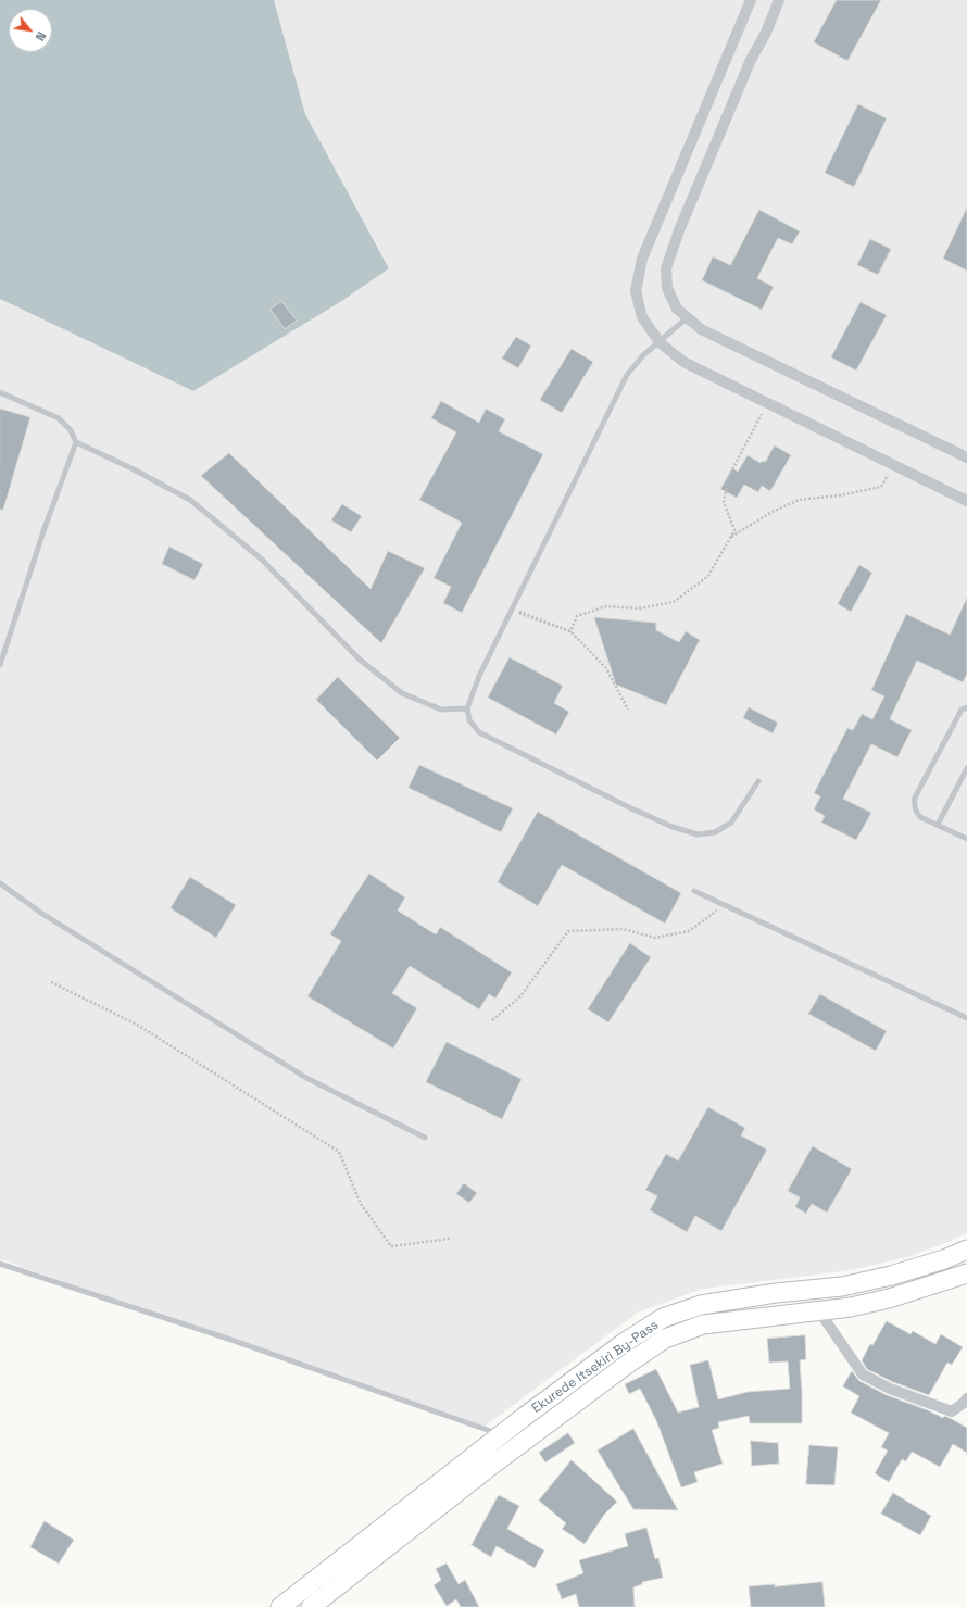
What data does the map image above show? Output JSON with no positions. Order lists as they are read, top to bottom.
{
  "streets": {
    "main road": ["Ekurede Itsekiri By-Pass"]
  },
  "north": "bottom right"
}
